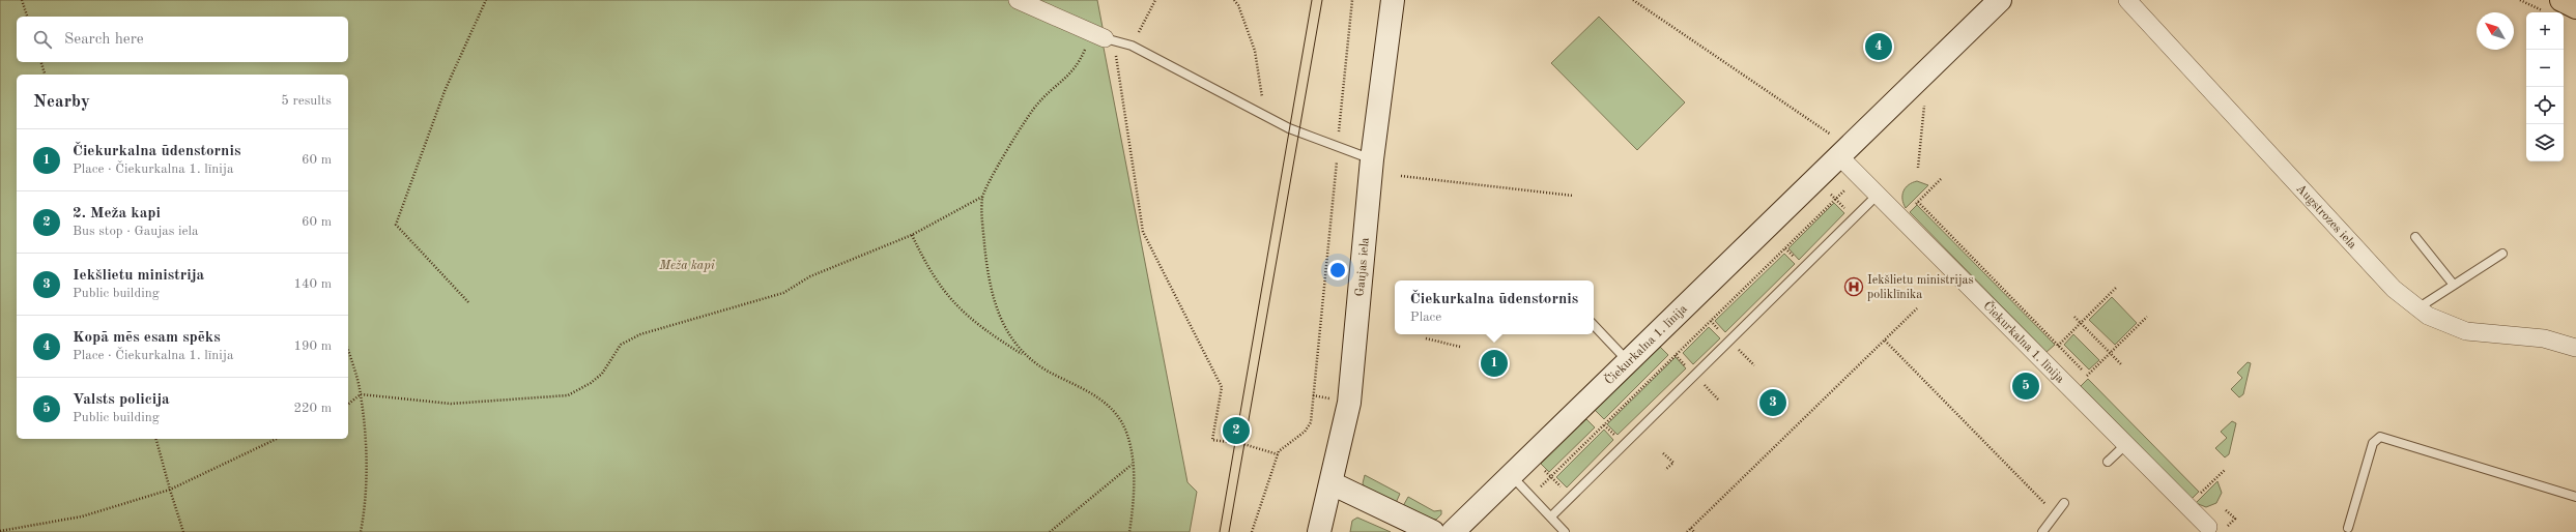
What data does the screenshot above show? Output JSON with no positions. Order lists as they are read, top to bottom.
{
  "streets": {
    "street": ["Augstrozes iela", "Gaujas iela", "Čiekurkalna 1. līnija"]
  },
  "parks": ["Meža kapi"],
  "places": {
    "hospital": ["Iekšlietu ministrijas poliklīnika"]
  },
  "north": "top left",
  "page": {
    "map_buttons": ["+", "−"],
    "search": "Search here",
    "pins": [
      "4",
      "1",
      "5",
      "3",
      "2"
    ],
    "heading": ["Nearby", "5 results"],
    "list": [
      {
        "mark": "1",
        "name": "Čiekurkalna ūdenstornis",
        "note": "Place · Čiekurkalna 1. līnija",
        "value": "60 m"
      },
      {
        "mark": "2",
        "name": "2. Meža kapi",
        "note": "Bus stop · Gaujas iela",
        "value": "60 m"
      },
      {
        "mark": "3",
        "name": "Iekšlietu ministrija",
        "note": "Public building",
        "value": "140 m"
      },
      {
        "mark": "4",
        "name": "Kopā mēs esam spēks",
        "note": "Place · Čiekurkalna 1. līnija",
        "value": "190 m"
      },
      {
        "mark": "5",
        "name": "Valsts policija",
        "note": "Public building",
        "value": "220 m"
      }
    ],
    "popup": ["Čiekurkalna ūdenstornis", "Place"]
  }
}
